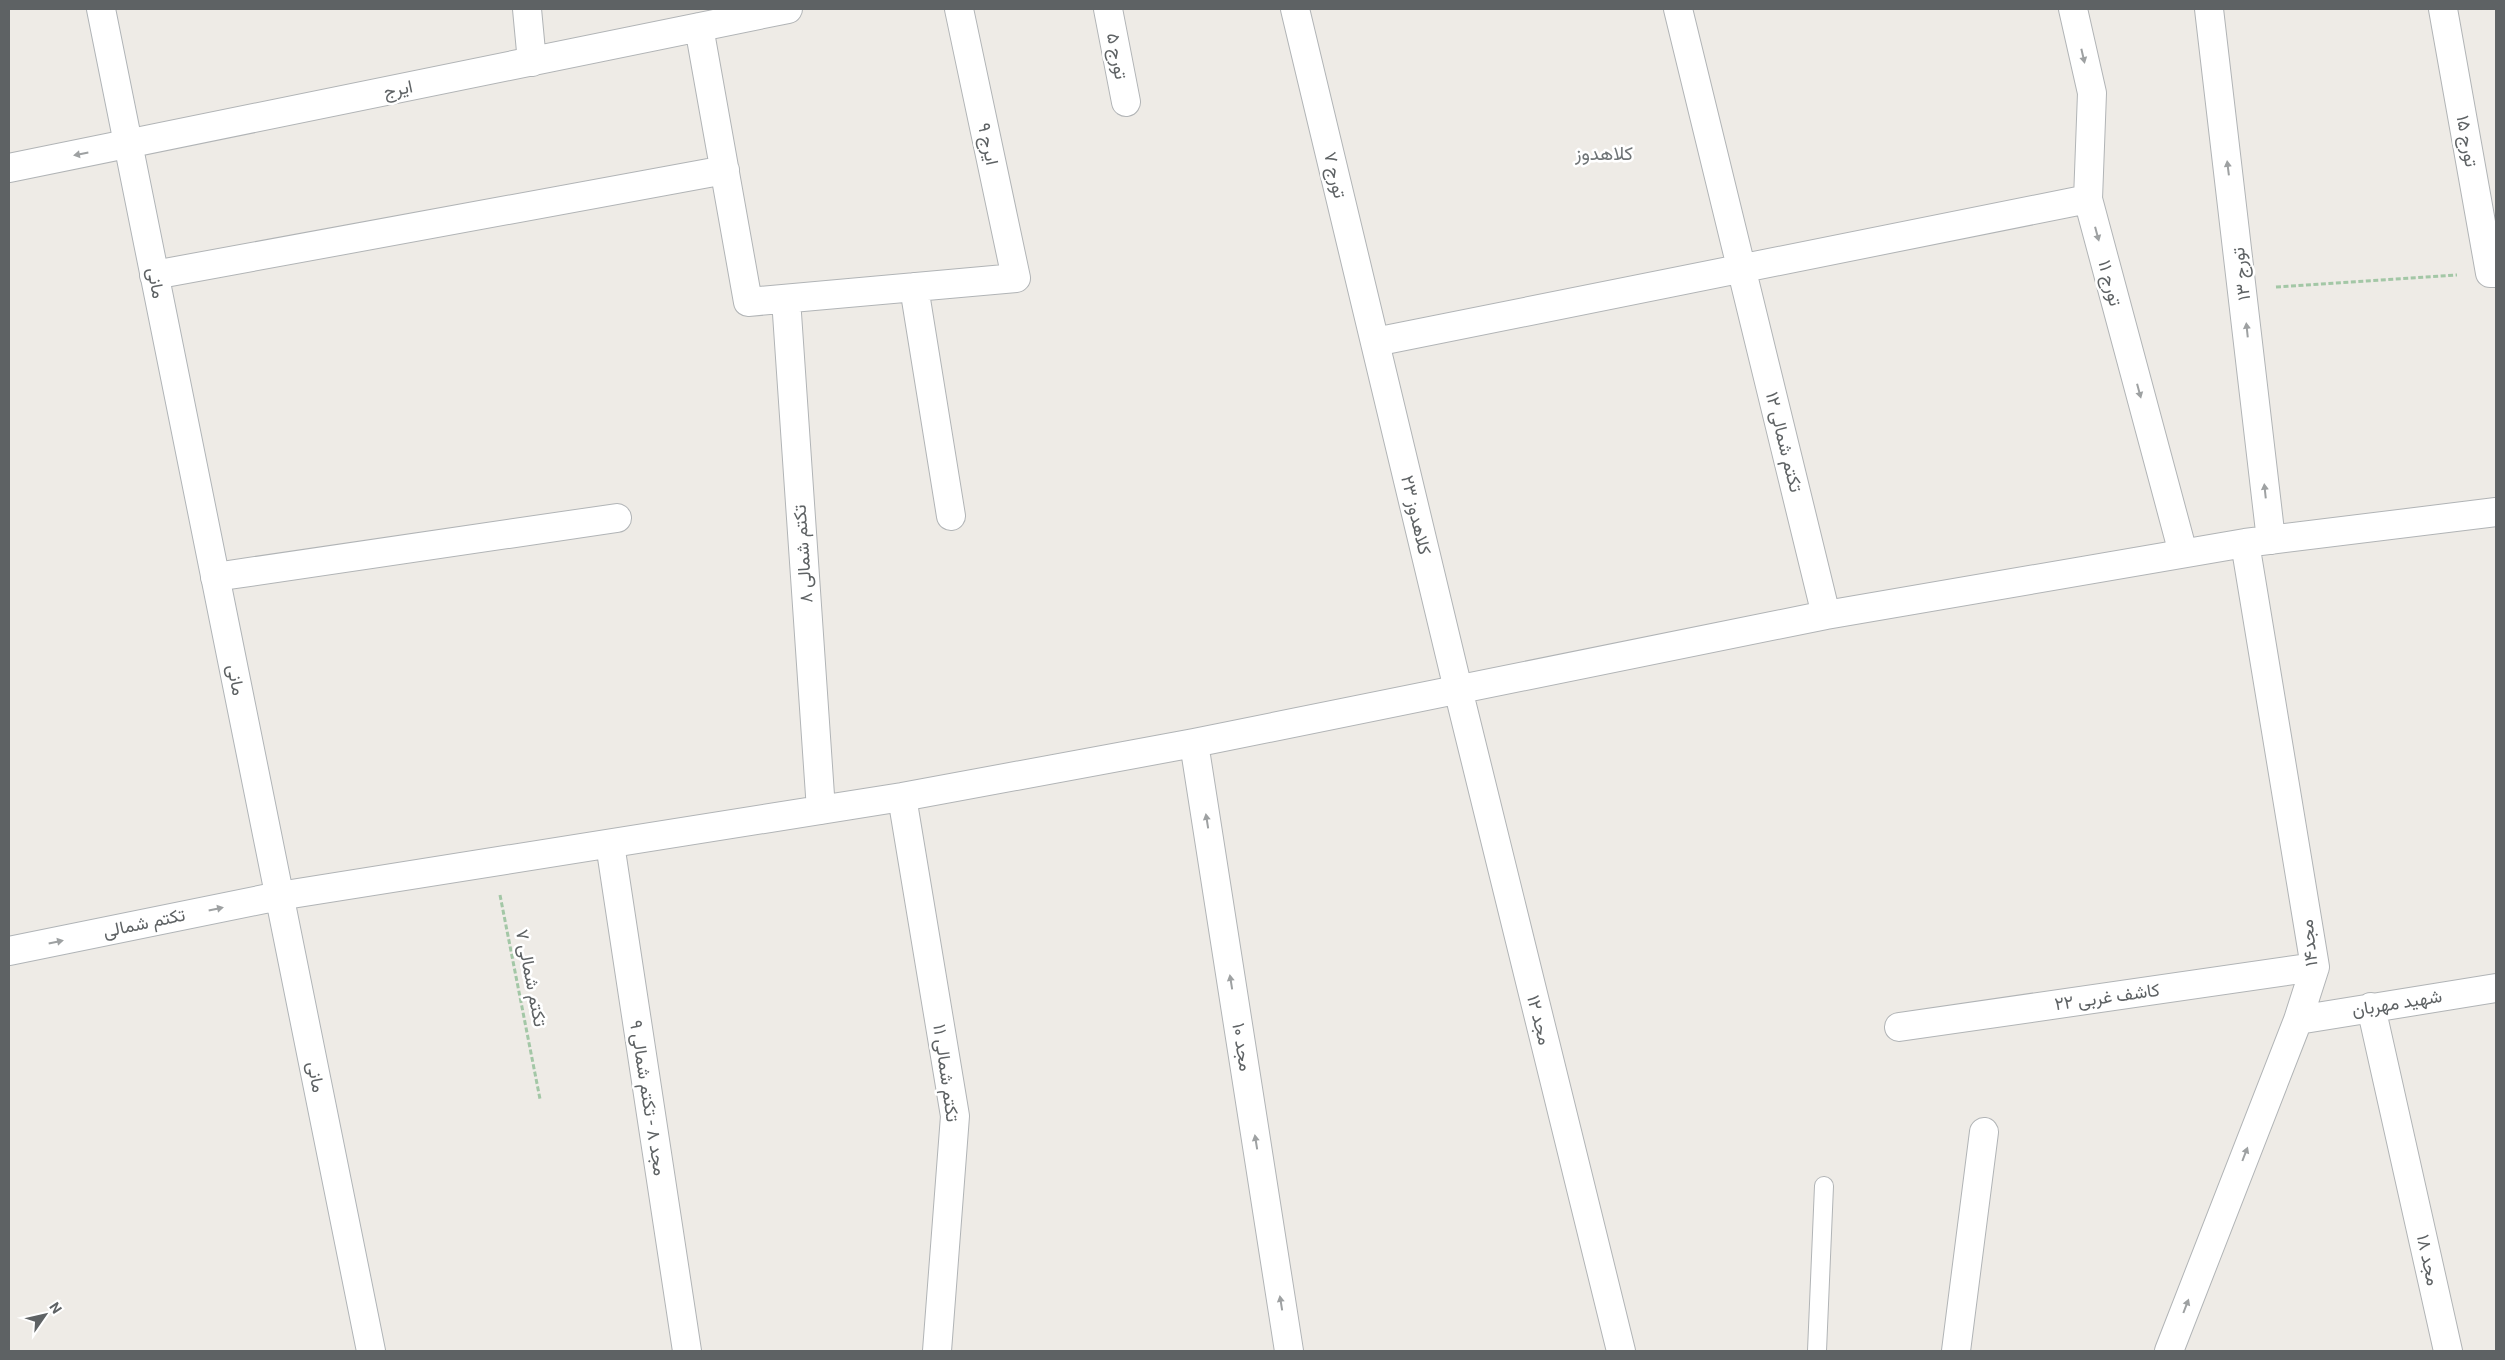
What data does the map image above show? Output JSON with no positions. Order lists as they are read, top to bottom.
{
  "streets": {
    "street": [
      "تورج ۵",
      "ایرج",
      "تورج ۱۵",
      "ایرج ۹",
      "تورج ۷",
      "تورج ۱۳",
      "مانی",
      "تورج ۱۱",
      "تکتم شمالی ۱۲",
      "کلاهدوز ۲۳",
      "تکتم شمالی ۸",
      "تکتم شمالی",
      "مجد۱۴",
      "کاشف غربی ۲۲",
      "شهید مهربان",
      "مجد ۱۲",
      "مجد ۱۰",
      "تکتم شمالی ۱۱",
      "مجد ۸ - تکتم شمالی ۹",
      "مجد ۱۸"
    ],
    "path": ["تکتم شمالی ۷"]
  },
  "crossings": [
    ["ایرج", "مانی"],
    ["تورج ۷", "کلاهدوز ۲۳"],
    ["تورج ۱۳", "تکتم شمالی"],
    ["تورج ۱۳", "مجد۱۴"],
    ["مانی", "تکتم شمالی"],
    ["تورج ۱۱", "تکتم شمالی"],
    ["تکتم شمالی ۱۲", "تکتم شمالی"],
    ["کلاهدوز ۲۳", "تکتم شمالی"],
    ["کلاهدوز ۲۳", "مجد ۱۲"],
    ["تکتم شمالی ۸", "تکتم شمالی"],
    ["تکتم شمالی", "مجد۱۴"],
    ["تکتم شمالی", "تکتم شمالی ۷"],
    ["تکتم شمالی", "مجد ۱۲"],
    ["تکتم شمالی", "مجد ۱۰"],
    ["تکتم شمالی", "تکتم شمالی ۱۱"],
    ["تکتم شمالی", "مجد ۸ - تکتم شمالی ۹"],
    ["مجد۱۴", "کاشف غربی ۲۲"],
    ["مجد۱۴", "شهید مهربان"],
    ["شهید مهربان", "مجد ۱۸"]
  ],
  "one_way": ["تورج ۱۳", "تورج ۱۱", "مجد ۱۰"],
  "districts": ["کلاهدوز"],
  "north": "top right"
}
